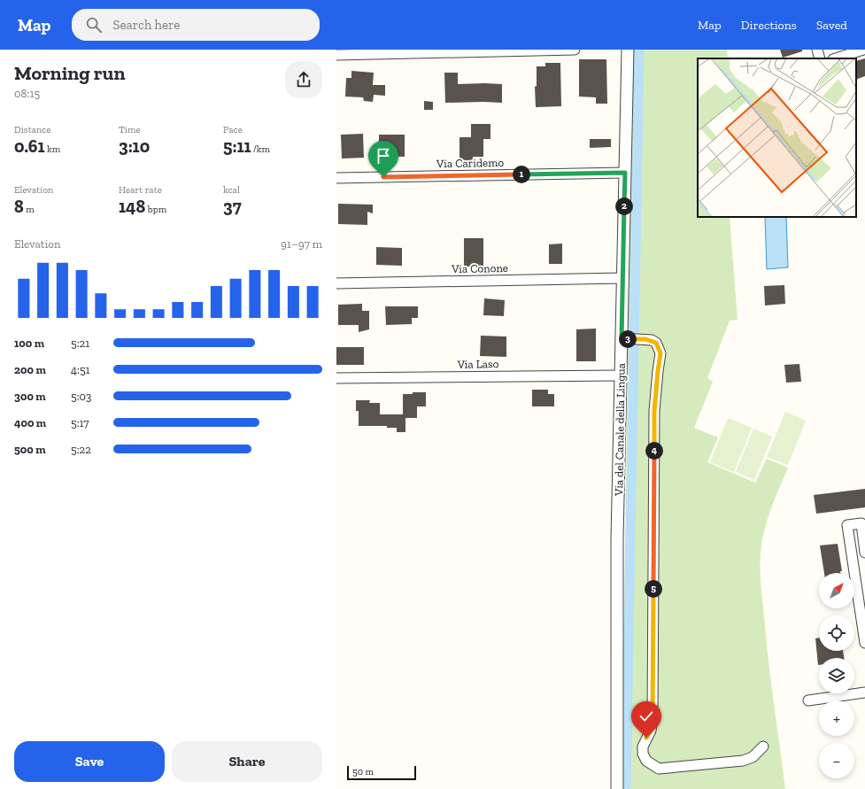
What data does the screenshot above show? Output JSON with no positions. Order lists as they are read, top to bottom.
{
  "streets": {
    "street": [
      "Via Caridemo",
      "Via Conone",
      "Via Laso",
      "Via del Canale della Lingua"
    ]
  },
  "crossings": [
    ["Via Caridemo", "Via del Canale della Lingua"],
    ["Via Conone", "Via del Canale della Lingua"],
    ["Via Laso", "Via del Canale della Lingua"]
  ],
  "scale_bar": "50 m",
  "north": "top right",
  "page": {
    "header": "Map",
    "search": "Search here",
    "nav": ["Map", "Directions", "Saved"],
    "heading": ["Morning run", "08:15"],
    "stats": [
      ["Distance", "0.61 km"],
      ["Time", "3:10"],
      ["Pace", "5:11 /km"],
      ["Elevation", "8 m"],
      ["Heart rate", "148 bpm"],
      ["kcal", "37"]
    ],
    "pins": [
      "1",
      "2",
      "3",
      "4",
      "5"
    ],
    "chart": ["Elevation", "91–97 m"],
    "list": [
      {
        "name": "100 m",
        "note": "5:21"
      },
      {
        "name": "200 m",
        "note": "4:51"
      },
      {
        "name": "300 m",
        "note": "5:03"
      },
      {
        "name": "400 m",
        "note": "5:17"
      },
      {
        "name": "500 m",
        "note": "5:22"
      }
    ],
    "map_buttons": ["+", "−"],
    "buttons": ["Save", "Share"],
    "scale": "50 m"
  }
}
